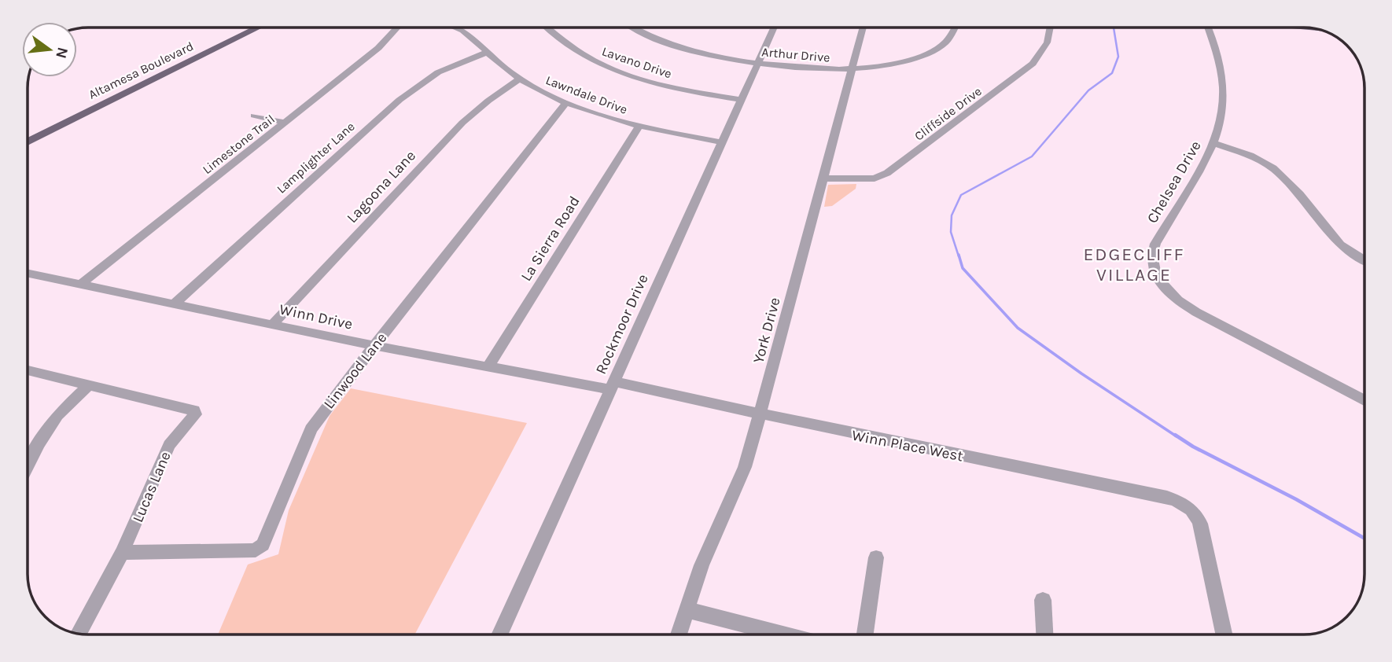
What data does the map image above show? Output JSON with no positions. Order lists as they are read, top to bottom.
{
  "streets": {
    "main road": ["Altamesa Boulevard"],
    "street": [
      "Arthur Drive",
      "Lavano Drive",
      "Lawndale Drive",
      "Cliffside Drive",
      "Limestone Trail",
      "Lamplighter Lane",
      "Chelsea Drive",
      "Lagoona Lane",
      "La Sierra Road",
      "Winn Drive",
      "Rockmoor Drive",
      "York Drive",
      "Linwood Lane",
      "Winn Place West",
      "Lucas Lane"
    ]
  },
  "crossings": [
    ["Arthur Drive", "Rockmoor Drive"],
    ["Arthur Drive", "York Drive"],
    ["Lavano Drive", "Rockmoor Drive"],
    ["Lawndale Drive", "Lamplighter Lane"],
    ["Lawndale Drive", "Lagoona Lane"],
    ["Lawndale Drive", "La Sierra Road"],
    ["Lawndale Drive", "Rockmoor Drive"],
    ["Lawndale Drive", "Linwood Lane"],
    ["Cliffside Drive", "York Drive"],
    ["Limestone Trail", "Winn Drive"],
    ["Lamplighter Lane", "Winn Drive"],
    ["Lagoona Lane", "Winn Drive"],
    ["La Sierra Road", "Winn Drive"],
    ["Winn Drive", "Rockmoor Drive"],
    ["Winn Drive", "Linwood Lane"],
    ["Winn Drive", "Winn Place West"],
    ["Rockmoor Drive", "Winn Place West"],
    ["York Drive", "Winn Place West"],
    ["Linwood Lane", "Lucas Lane"]
  ],
  "districts": ["EDGECLIFF VILLAGE"],
  "north": "right"
}
